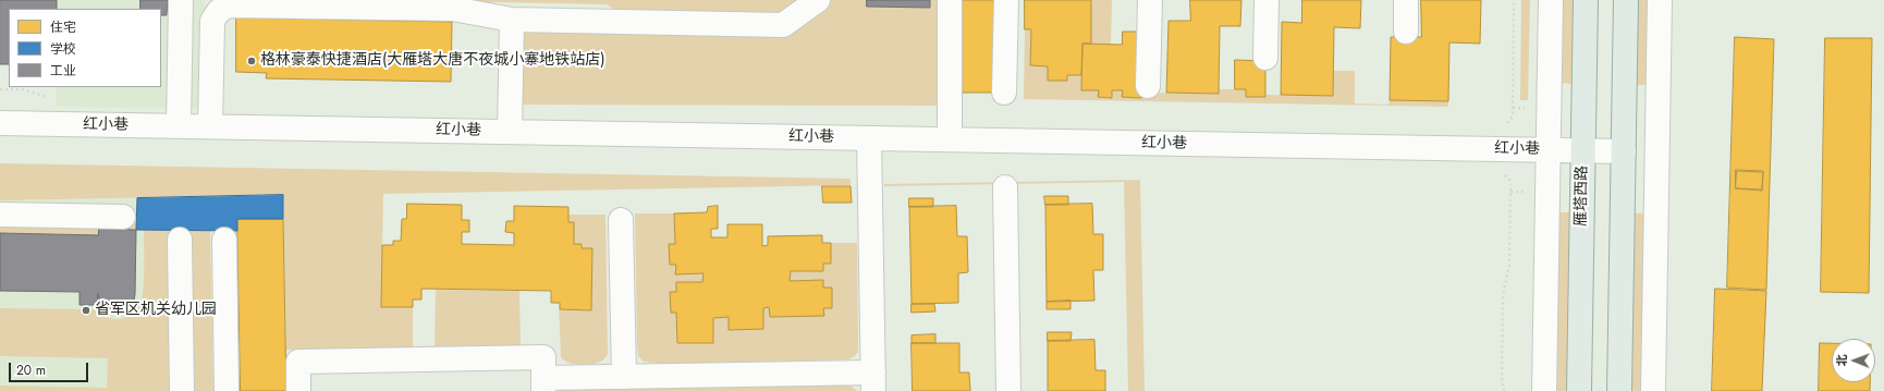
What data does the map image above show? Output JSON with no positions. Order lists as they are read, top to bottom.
{
  "streets": {
    "main road": ["雁塔西路"],
    "street": ["红小巷"]
  },
  "crossings": [
    ["红小巷", "雁塔西路"]
  ],
  "places": ["格林豪泰快捷酒店(大雁塔大唐不夜城小寨地铁站店)", "省军区机关幼儿园"],
  "legend": ["住宅", "学校", "工业"],
  "scale_bar": "20 m",
  "north": "left"
}
